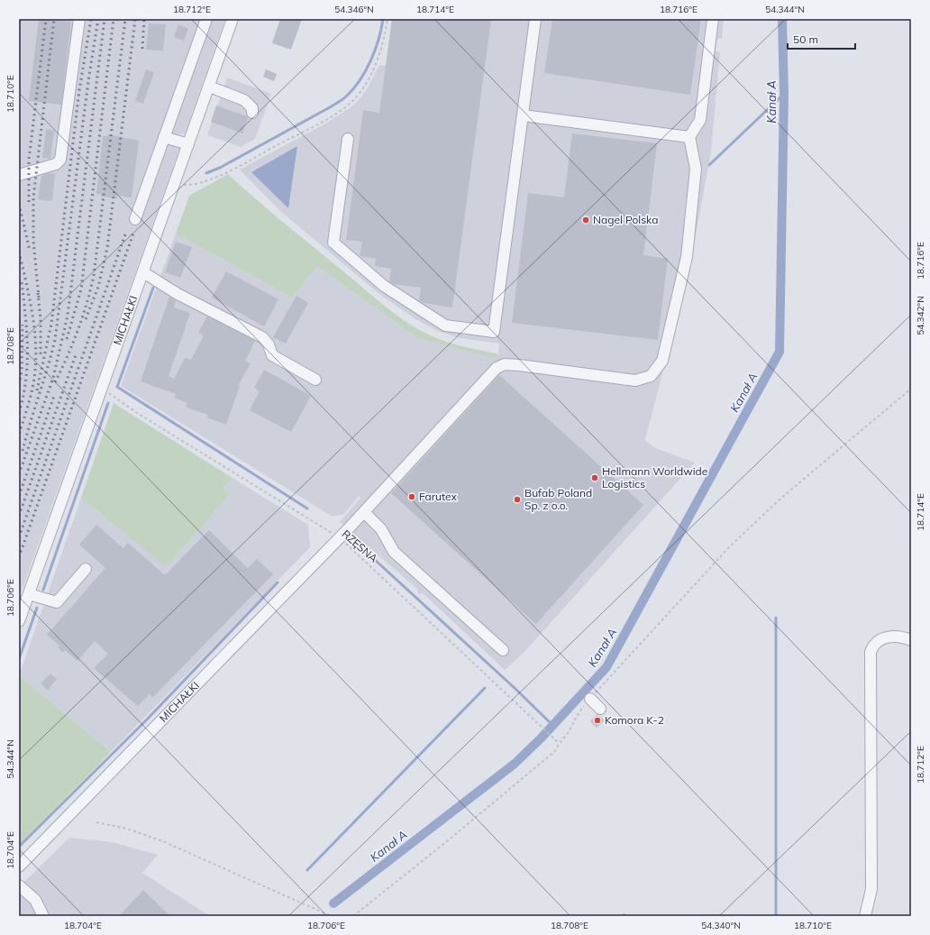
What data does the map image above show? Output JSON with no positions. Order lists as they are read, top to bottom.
{
  "streets": {
    "street": ["MICHAŁKI"],
    "path": ["RZĘSNA"]
  },
  "crossings": [
    ["MICHAŁKI", "RZĘSNA"]
  ],
  "water": ["Kanał A"],
  "places": [
    "Nagel Polska",
    "Hellmann Worldwide Logistics",
    "Farutex",
    "Bufab Poland Sp. z o.o.",
    "Komora K-2"
  ],
  "scale_bar": "50 m",
  "coordinates": [
    "18.712°E",
    "54.346°N",
    "18.714°E",
    "18.716°E",
    "54.344°N",
    "18.710°E",
    "54.342°N",
    "18.708°E",
    "18.706°E",
    "18.704°E",
    "54.340°N"
  ]
}
